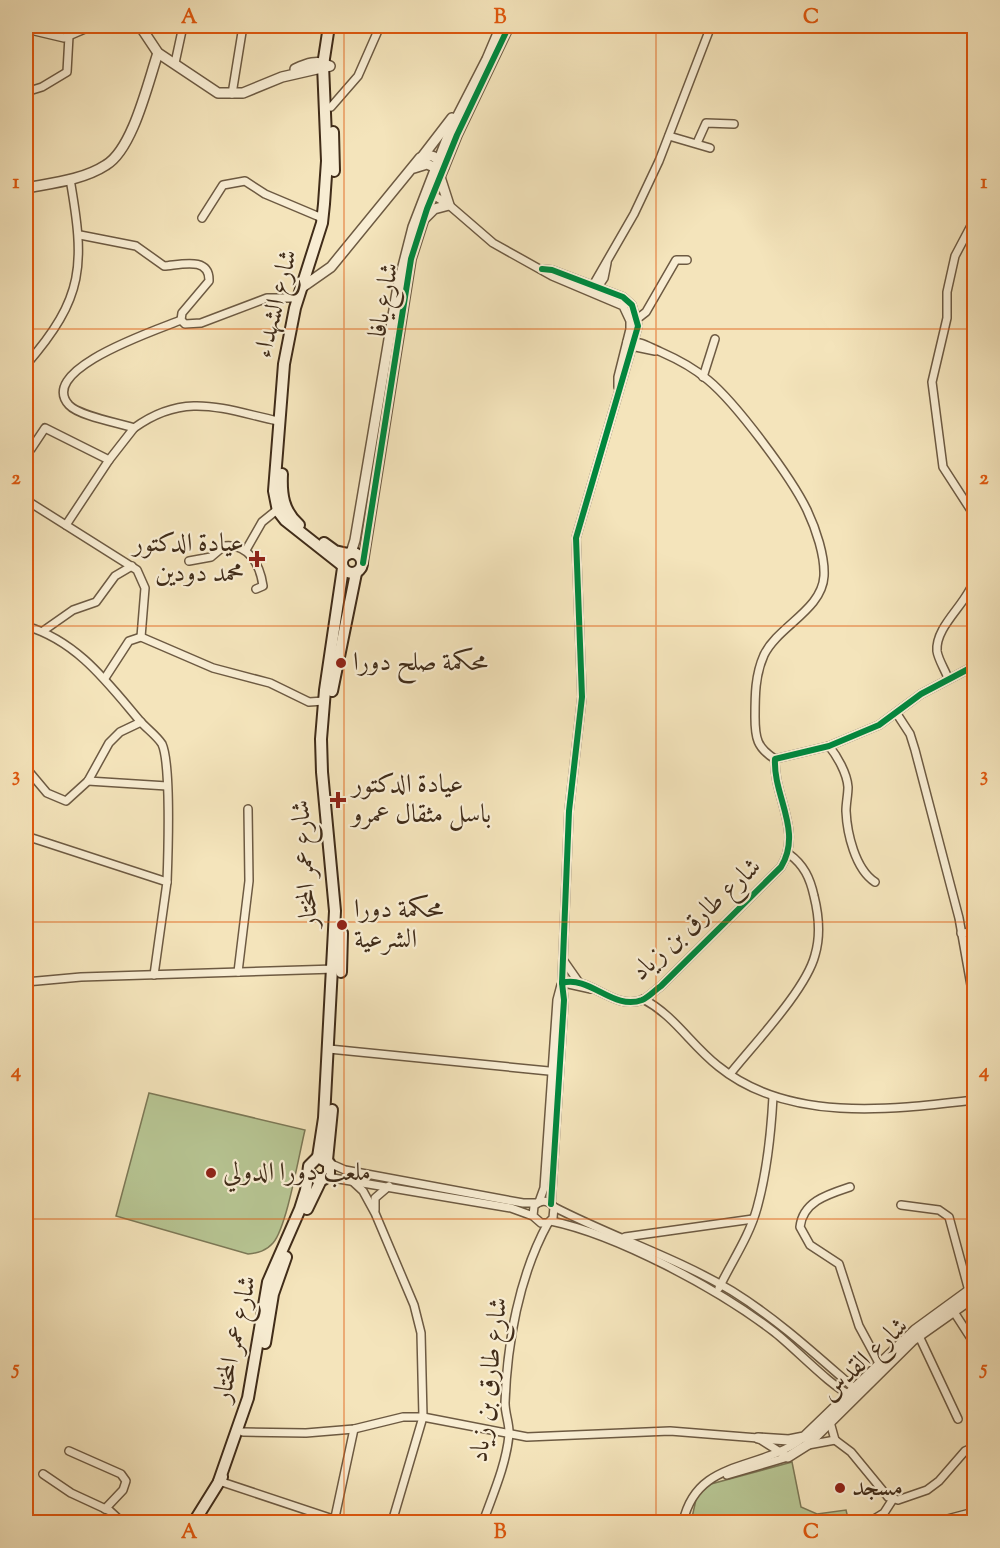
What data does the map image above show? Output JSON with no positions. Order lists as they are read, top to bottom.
{
  "streets": {
    "main road": ["شارع الشهداء", "شارع عمر المختار"],
    "street": ["شارع يافا", "شارع طارق بن زياد", "شارع القدس"]
  },
  "crossings": [
    ["شارع يافا", "شارع الشهداء"],
    ["شارع يافا", "شارع عمر المختار"],
    ["شارع الشهداء", "شارع عمر المختار"]
  ],
  "places": {
    "health": ["عيادة الدكتور محمد دودين", "عيادة الدكتور باسل مثقال عمرو"],
    "other": [
      "محكمة صلح دورا",
      "محكمة دورا الشرعية",
      "ملعب دورا الدولي",
      "مسجد"
    ]
  },
  "grid": {
    "columns": ["A", "B", "C"],
    "rows": [
      "1",
      "2",
      "3",
      "4",
      "5"
    ]
  }
}
